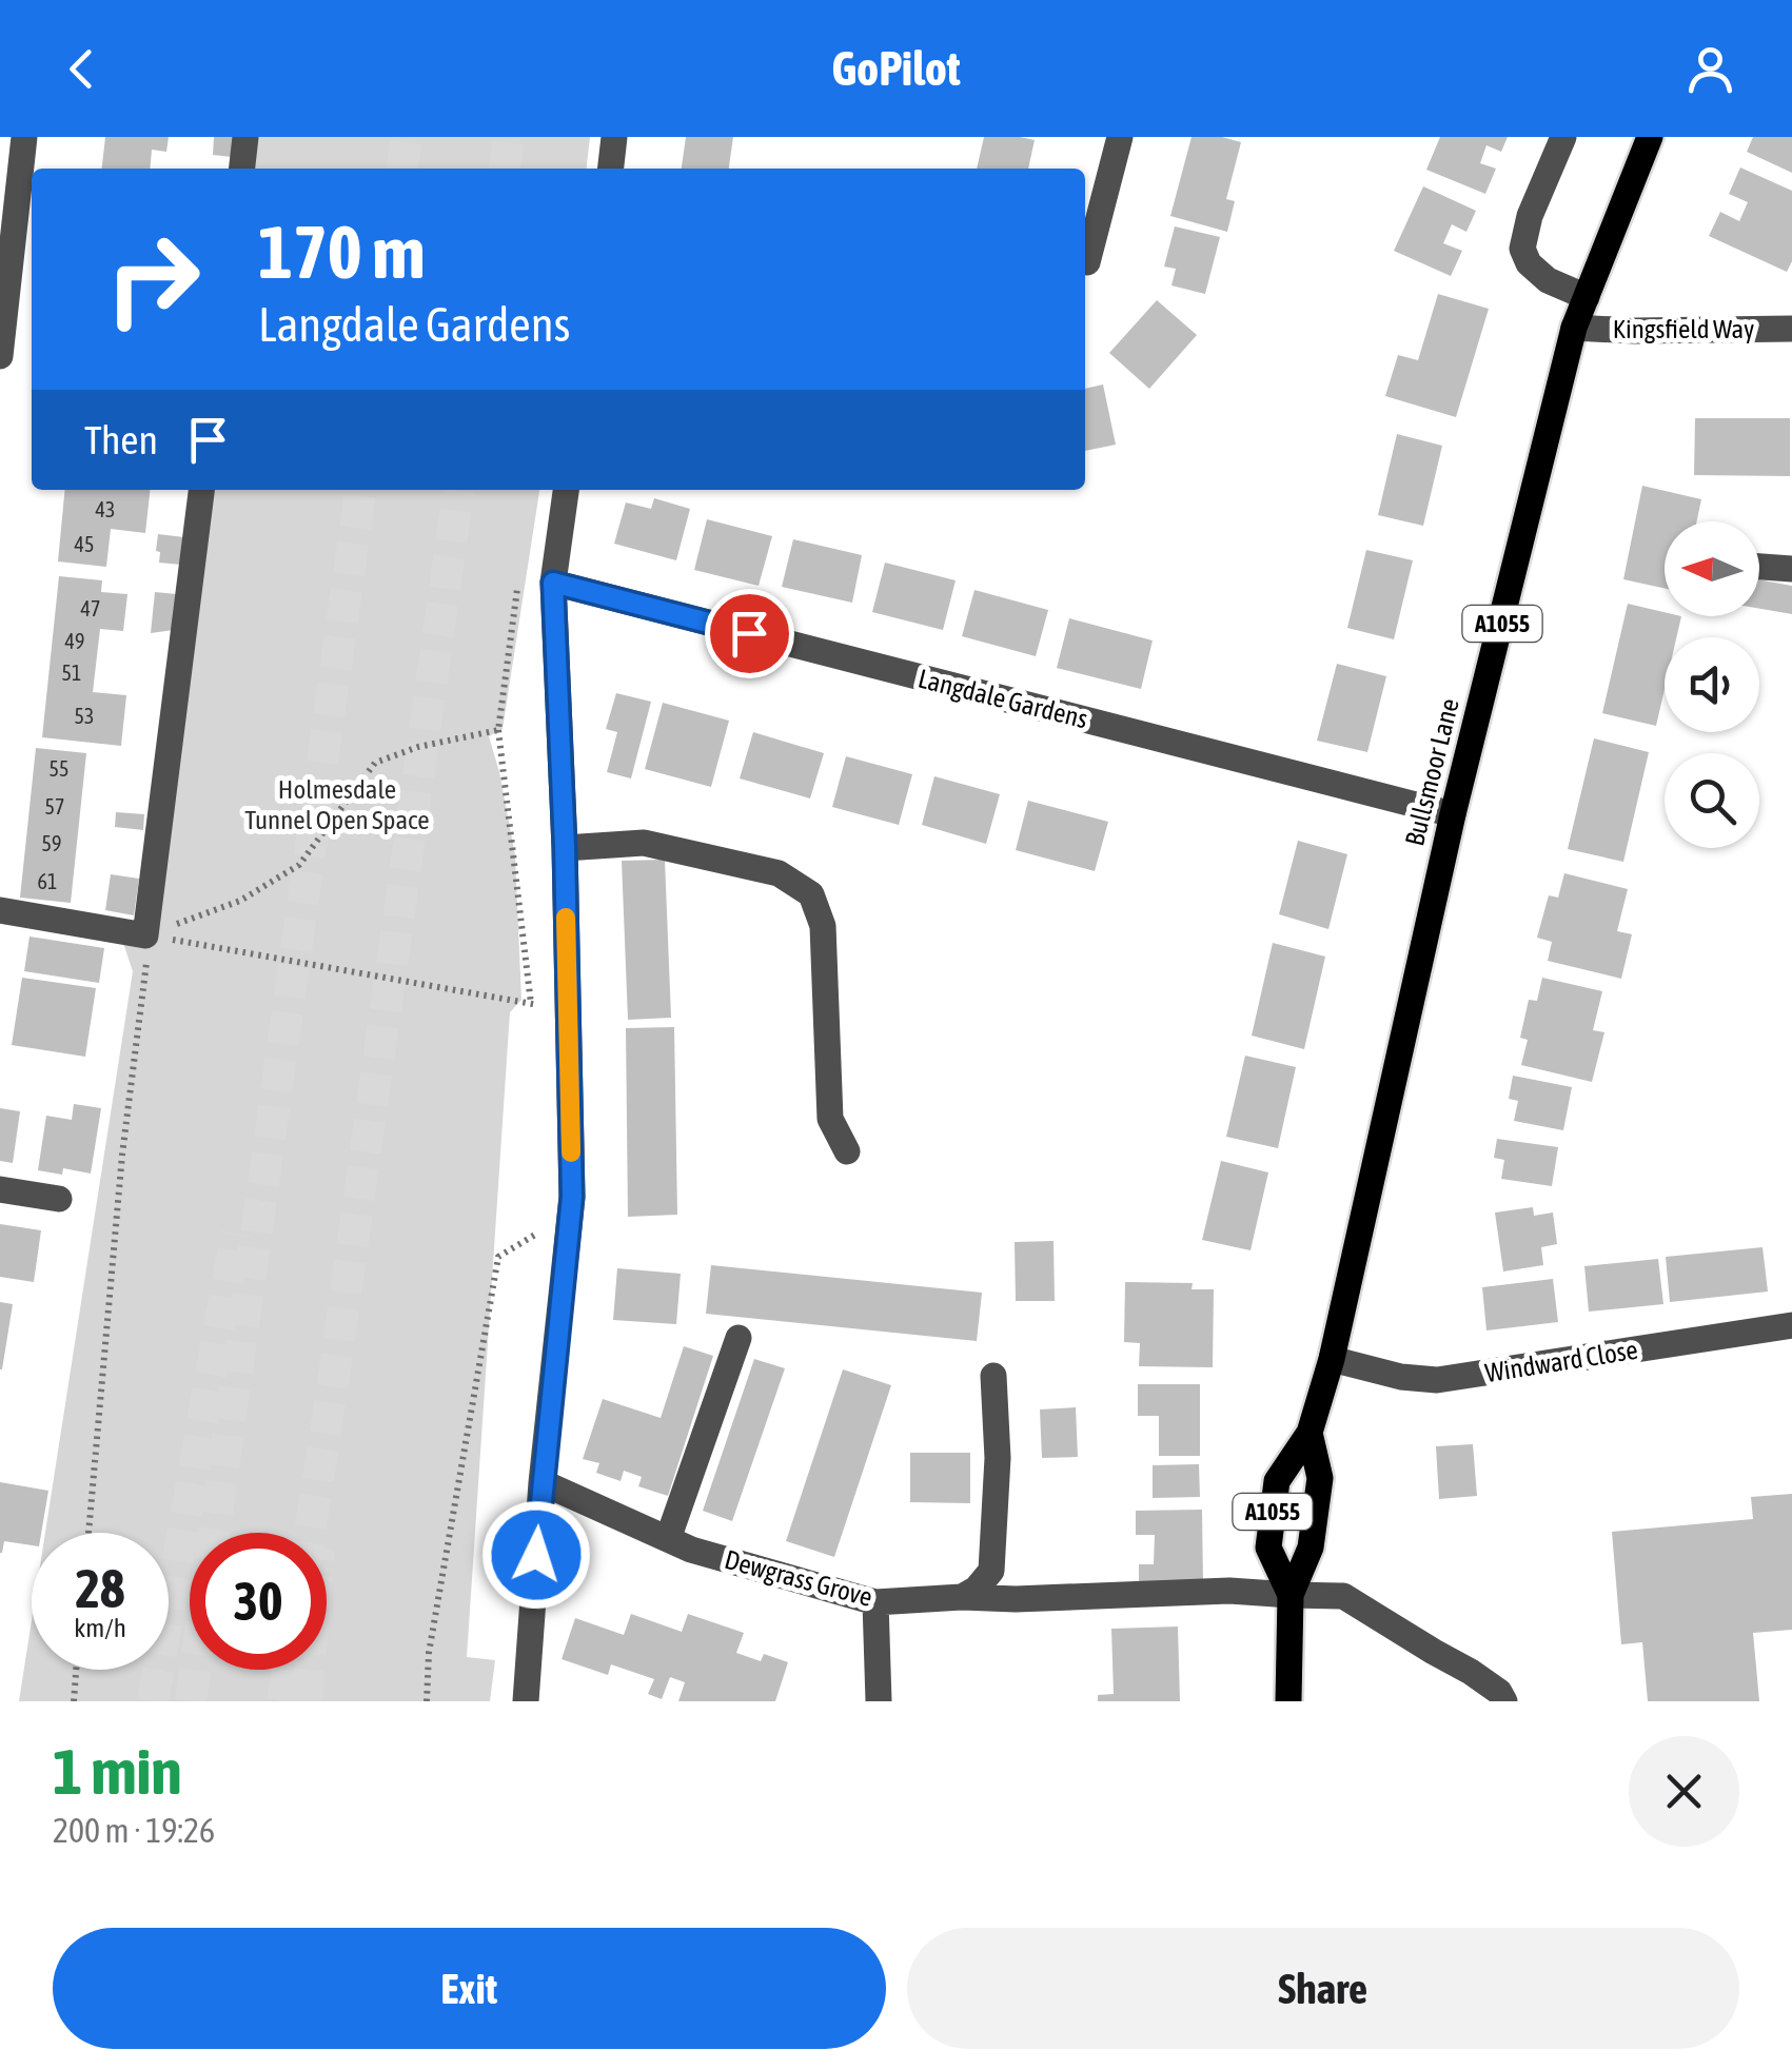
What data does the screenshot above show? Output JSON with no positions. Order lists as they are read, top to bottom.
{
  "streets": {
    "main road": ["A1055", "Bullsmoor Lane"],
    "street": [
      "Kingsfield Way",
      "Langdale Gardens",
      "Windward Close",
      "Dewgrass Grove"
    ]
  },
  "crossings": [
    ["Kingsfield Way", "Bullsmoor Lane"],
    ["Langdale Gardens", "Bullsmoor Lane"],
    ["Bullsmoor Lane", "Windward Close"],
    ["Bullsmoor Lane", "Dewgrass Grove"]
  ],
  "parks": ["Holmesdale Tunnel Open Space"],
  "house_numbers": [
    "43",
    "45",
    "47",
    "49",
    "51",
    "53",
    "55",
    "57",
    "59",
    "61"
  ],
  "north": "left",
  "page": {
    "header": "GoPilot",
    "turn": ["170 m", "Langdale Gardens"],
    "then": "Then",
    "speed": "28 km/h",
    "limit": "30",
    "heading": ["1 min", "200 m · 19:26"],
    "buttons": ["Exit", "Share"]
  }
}
